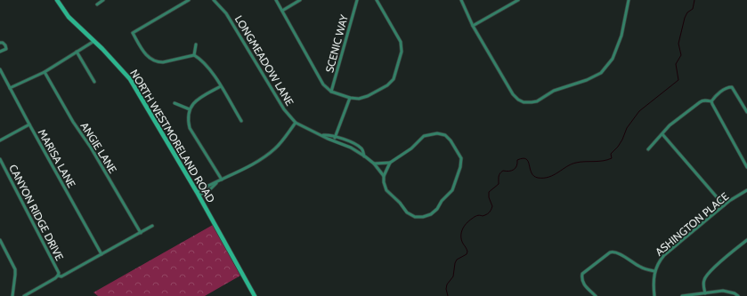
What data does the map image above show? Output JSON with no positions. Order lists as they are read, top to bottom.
{
  "streets": {
    "main road": ["NORTH WESTMORELAND ROAD"],
    "street": [
      "SCENIC WAY",
      "LONGMEADOW LANE",
      "ANGIE LANE",
      "MARISA LANE",
      "CANYON RIDGE DRIVE",
      "ASHINGTON PLACE"
    ]
  }
}
